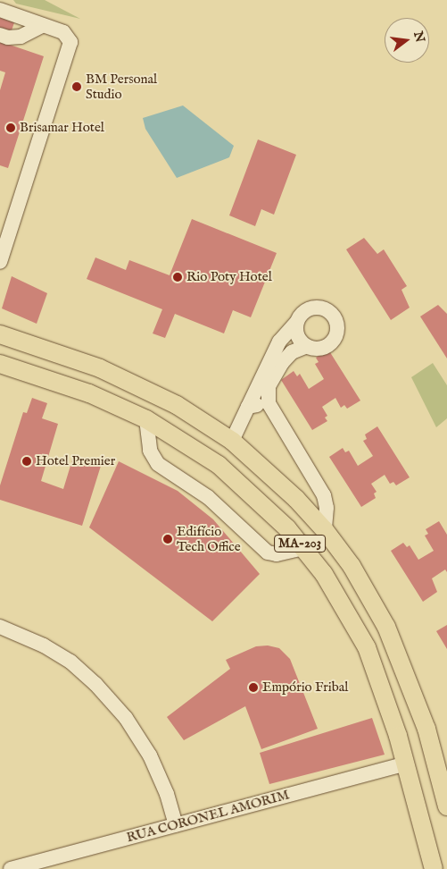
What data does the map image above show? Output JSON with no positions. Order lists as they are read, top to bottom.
{
  "streets": {
    "main road": ["MA-203"],
    "street": ["RUA CORONEL AMORIM"]
  },
  "crossings": [
    ["MA-203", "RUA CORONEL AMORIM"]
  ],
  "places": [
    "BM Personal Studio",
    "Brisamar Hotel",
    "Rio Poty Hotel",
    "Hotel Premier",
    "Edifício Tech Office",
    "Empório Fribal"
  ],
  "north": "right"
}
